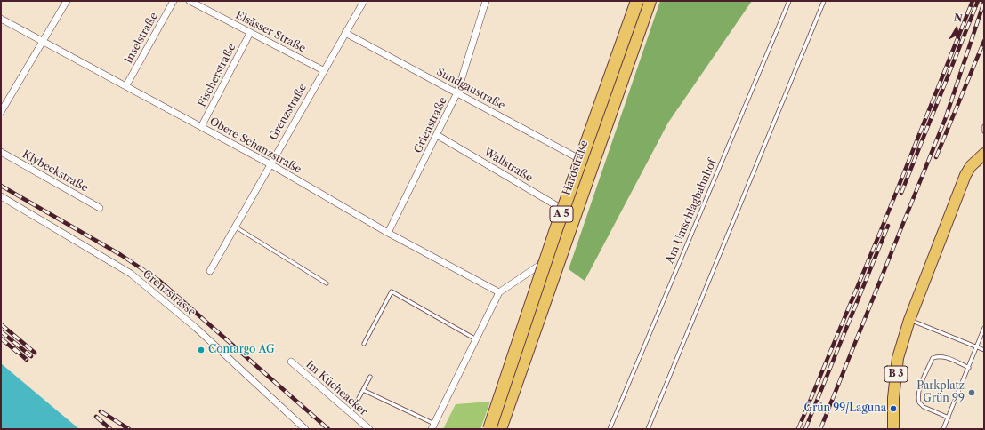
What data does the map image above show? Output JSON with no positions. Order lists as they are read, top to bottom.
{
  "streets": {
    "highway": ["A 5"],
    "main road": ["B 3"],
    "street": [
      "Elsässer Straße",
      "Inselstraße",
      "Fischerstraße",
      "Sundgaustraße",
      "Grenzstraße",
      "Grienstraße",
      "Obere Schanzstraße",
      "Wallstraße",
      "Hardstraße",
      "Klybeckstraße",
      "Grenzstrasse",
      "Im Kücheacker"
    ],
    "lane": ["Am Umschlagbahnhof"]
  },
  "crossings": [
    ["Elsässer Straße", "Fischerstraße"],
    ["Elsässer Straße", "Grenzstraße"],
    ["Inselstraße", "Obere Schanzstraße"],
    ["Fischerstraße", "Obere Schanzstraße"],
    ["Sundgaustraße", "Grenzstraße"],
    ["Sundgaustraße", "Grienstraße"],
    ["Sundgaustraße", "Hardstraße"],
    ["Grenzstraße", "Obere Schanzstraße"],
    ["Grienstraße", "Obere Schanzstraße"],
    ["Grienstraße", "Wallstraße"],
    ["Obere Schanzstraße", "Hardstraße"],
    ["Wallstraße", "Hardstraße"],
    ["Hardstraße", "A 5"]
  ],
  "places": ["Contargo AG", "Parkplatz Grün 99", "Grün 99/Laguna"],
  "north": "top"
}
